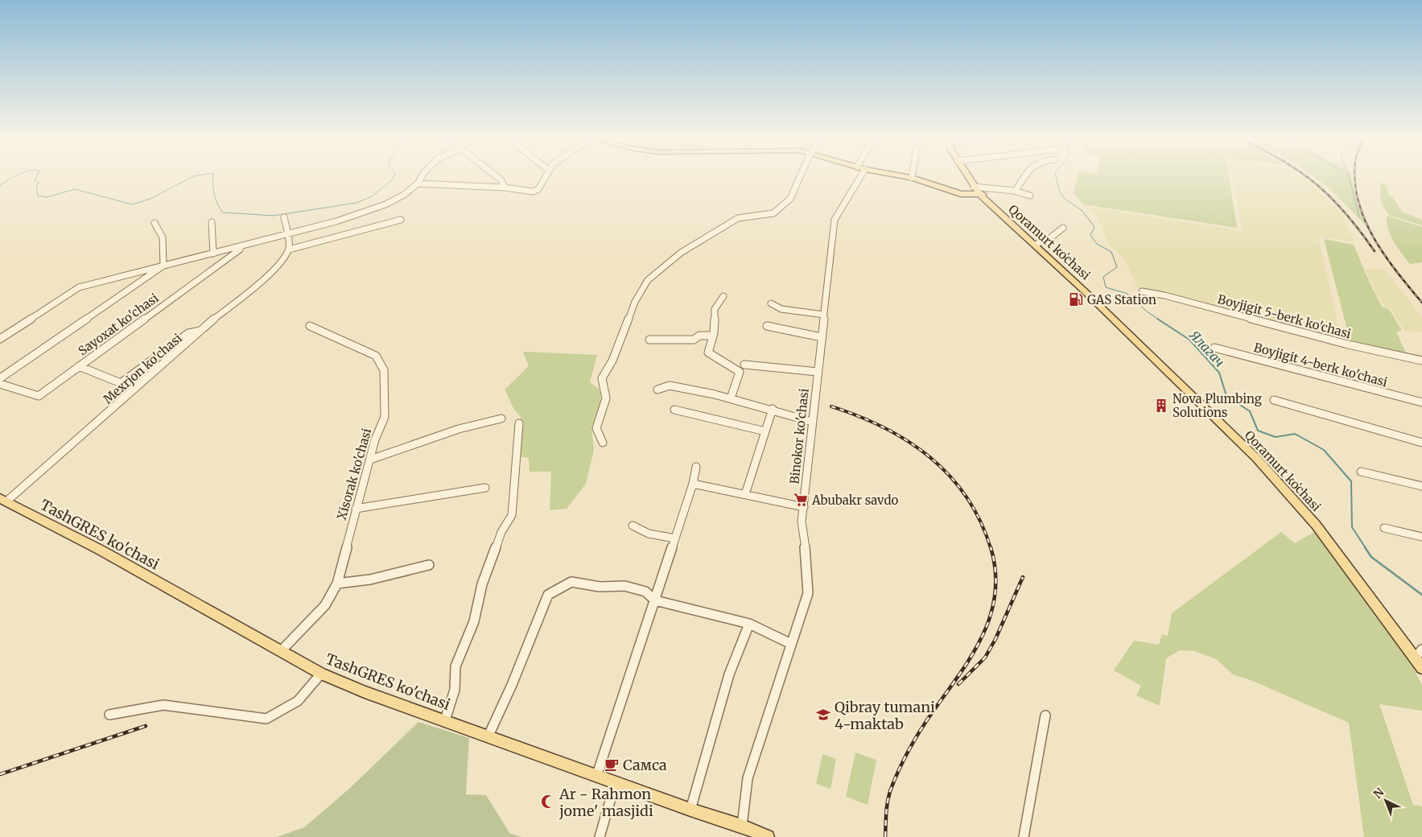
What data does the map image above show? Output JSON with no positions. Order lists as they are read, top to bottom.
{
  "streets": {
    "main road": ["Qoramurt koʻchasi", "TashGRES ko'chasi"],
    "street": [
      "Boyjigit 5-berk ko'chasi",
      "Sayoxat ko'chasi",
      "Boyjigit 4-berk ko'chasi",
      "Mexrjon ko'chasi",
      "Binokor ko'chasi",
      "Xisorak ko'chasi"
    ]
  },
  "crossings": [
    ["Mexrjon ko'chasi", "TashGRES ko'chasi"],
    ["Binokor ko'chasi", "TashGRES ko'chasi"],
    ["Xisorak ko'chasi", "TashGRES ko'chasi"]
  ],
  "water": ["Ялагач"],
  "places": {
    "fuel station": ["GAS Station"],
    "building": ["Nova Plumbing Solutions"],
    "supermarket": ["Abubakr savdo"],
    "school or university": ["Qibray tumani 4-maktab"],
    "cafe": ["Самса"],
    "mosque": ["Ar - Rahmon jome' masjidi"]
  },
  "north": "top left"
}
